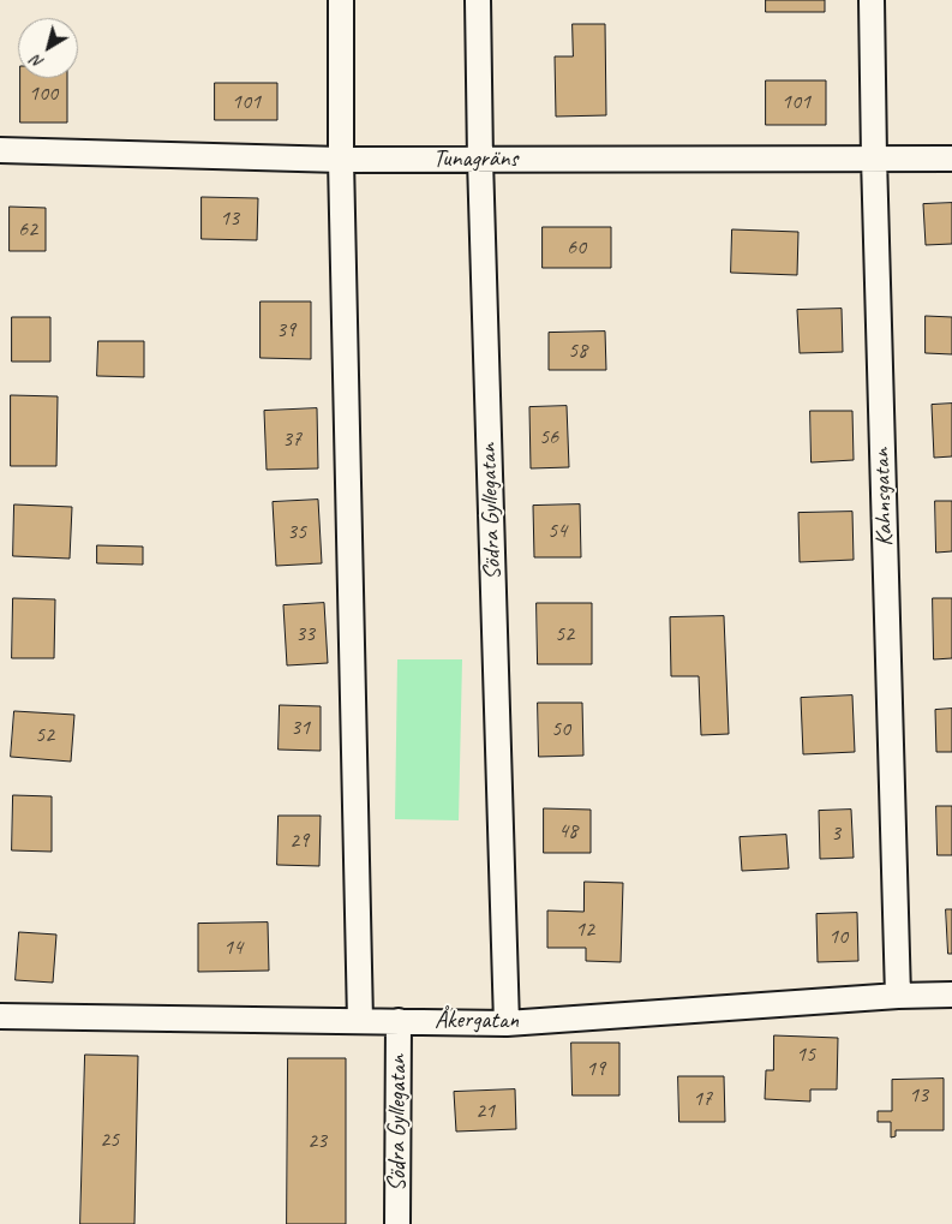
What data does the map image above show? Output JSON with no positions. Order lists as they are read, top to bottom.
{
  "streets": {
    "street": [
      "Tunagräns",
      "Kahnsgatan",
      "Södra Gyllegatan",
      "Åkergatan"
    ]
  },
  "crossings": [
    ["Tunagräns", "Kahnsgatan"],
    ["Tunagräns", "Södra Gyllegatan"],
    ["Kahnsgatan", "Åkergatan"],
    ["Södra Gyllegatan", "Åkergatan"]
  ],
  "house_numbers": [
    "100",
    "101",
    "101",
    "13",
    "62",
    "60",
    "39",
    "58",
    "56",
    "37",
    "54",
    "35",
    "33",
    "52",
    "31",
    "50",
    "52",
    "48",
    "3",
    "29",
    "12",
    "10",
    "14",
    "15",
    "19",
    "13",
    "17",
    "21",
    "25",
    "23"
  ],
  "north": "bottom left"
}
